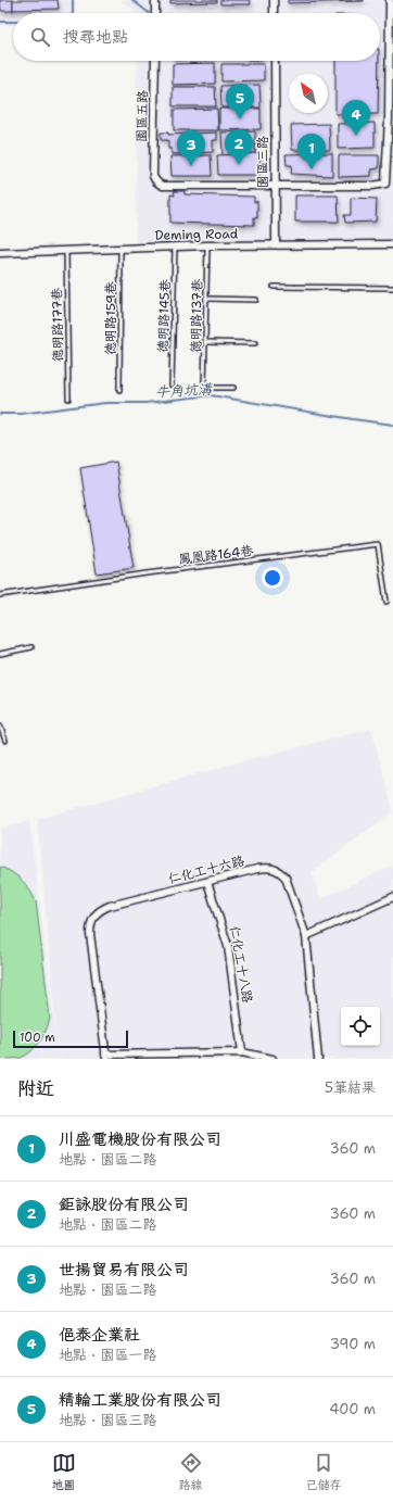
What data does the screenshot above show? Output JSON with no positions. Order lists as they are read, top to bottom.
{
  "streets": {
    "street": [
      "園區五路",
      "園區三路",
      "Deming Road",
      "仁化工十六路",
      "仁化工十八路"
    ],
    "lane": [
      "德明路145巷",
      "德明路137巷",
      "德明路159巷",
      "德明路177巷",
      "鳳凰路164巷"
    ]
  },
  "crossings": [
    ["園區五路", "園區三路"],
    ["園區三路", "Deming Road"],
    ["Deming Road", "德明路145巷"],
    ["Deming Road", "德明路137巷"],
    ["Deming Road", "德明路159巷"],
    ["Deming Road", "德明路177巷"],
    ["仁化工十六路", "仁化工十八路"]
  ],
  "water": ["牛角坑溝"],
  "scale_bar": "100 m",
  "north": "top left",
  "page": {
    "search": "搜尋地點",
    "pins": [
      "5",
      "4",
      "2",
      "3",
      "1"
    ],
    "scale": "100 m",
    "heading": ["附近", "5筆結果"],
    "list": [
      {
        "mark": "1",
        "name": "川盛電機股份有限公司",
        "note": "地點 · 園區二路",
        "value": "360 m"
      },
      {
        "mark": "2",
        "name": "鉅詠股份有限公司",
        "note": "地點 · 園區二路",
        "value": "360 m"
      },
      {
        "mark": "3",
        "name": "世揚貿易有限公司",
        "note": "地點 · 園區二路",
        "value": "360 m"
      },
      {
        "mark": "4",
        "name": "俋泰企業社",
        "note": "地點 · 園區一路",
        "value": "390 m"
      },
      {
        "mark": "5",
        "name": "精輪工業股份有限公司",
        "note": "地點 · 園區三路",
        "value": "400 m"
      }
    ],
    "nav": ["地圖", "路線", "已儲存"]
  }
}
